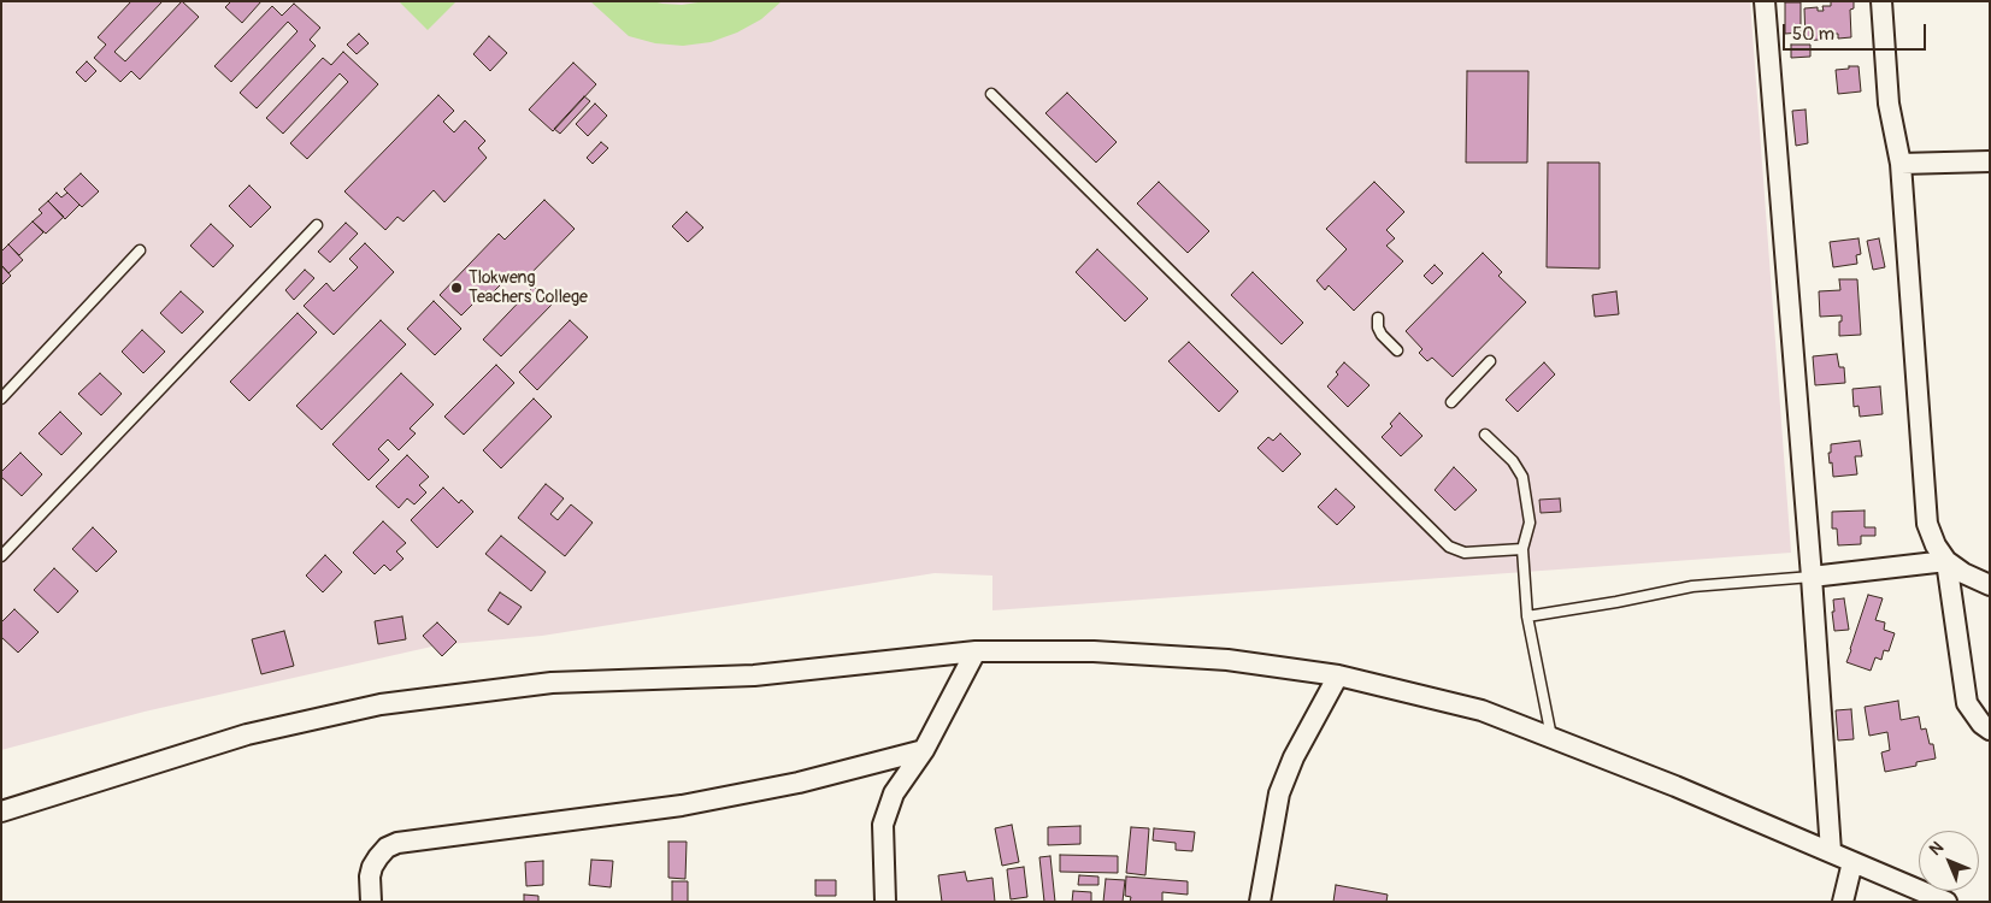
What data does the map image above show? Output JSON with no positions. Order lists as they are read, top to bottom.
{
  "places": ["Tlokweng Teachers College"],
  "scale_bar": "50 m",
  "north": "top left"
}
